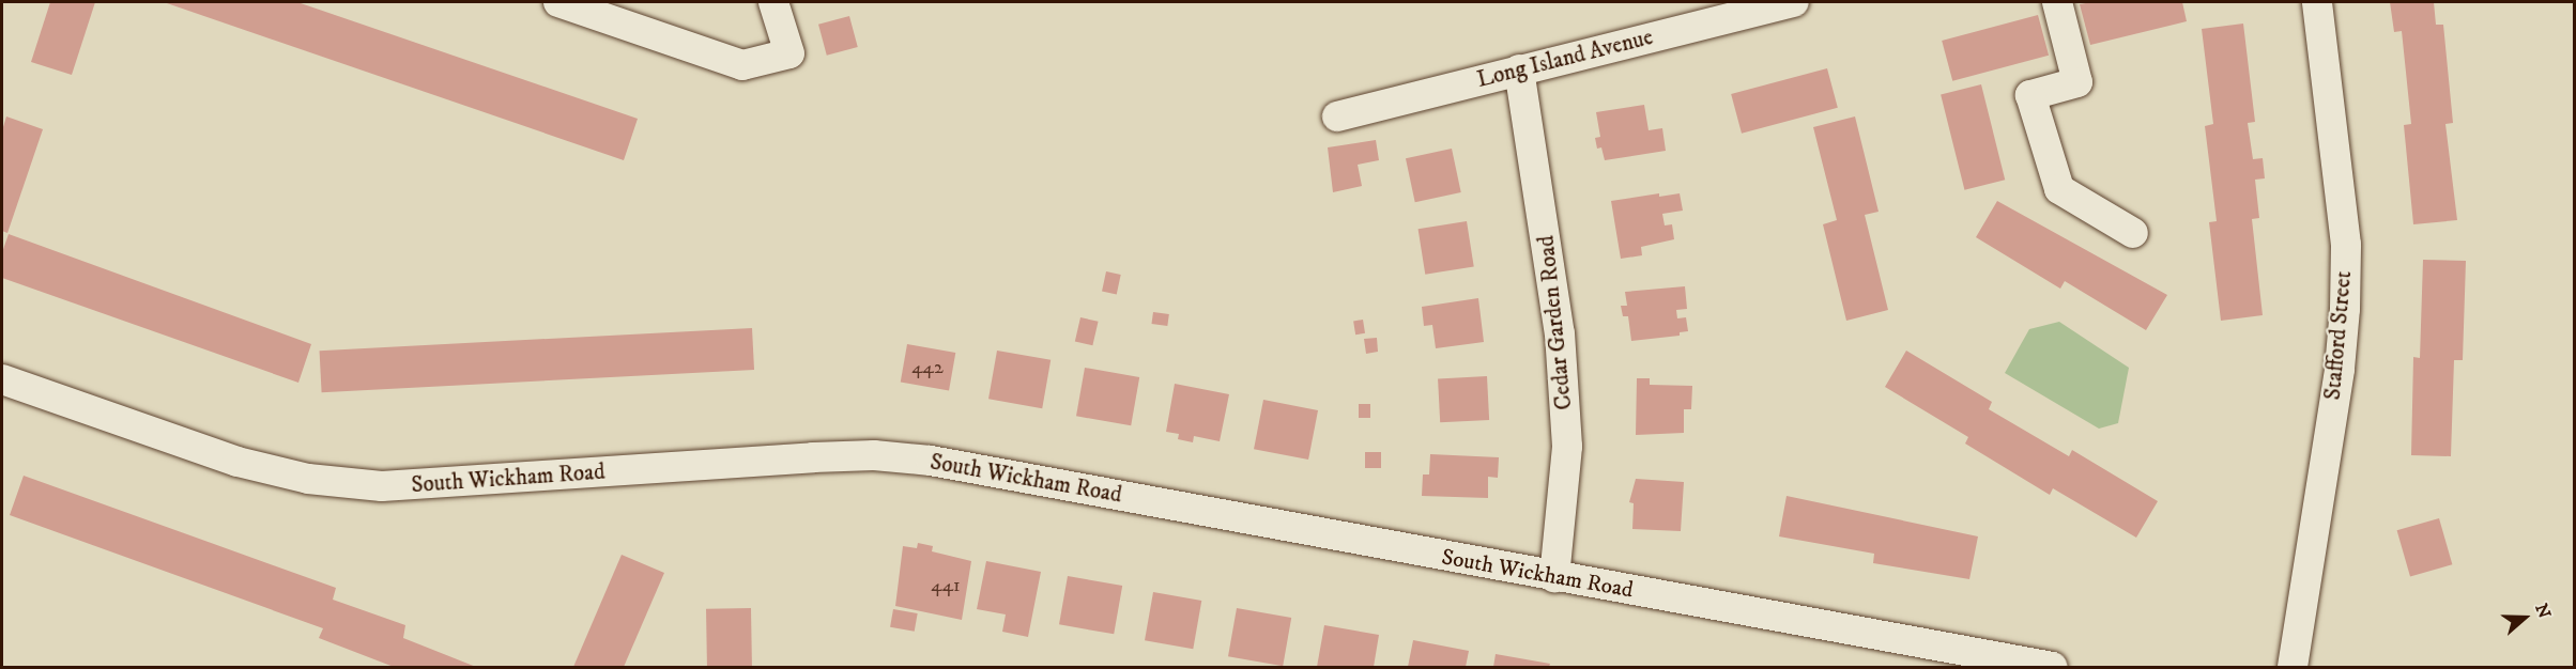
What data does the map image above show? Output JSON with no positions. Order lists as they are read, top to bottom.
{
  "streets": {
    "street": [
      "Long Island Avenue",
      "Cedar Garden Road",
      "Stafford Street",
      "South Wickham Road"
    ]
  },
  "crossings": [
    ["Long Island Avenue", "Cedar Garden Road"],
    ["Cedar Garden Road", "South Wickham Road"]
  ],
  "house_numbers": ["442", "441"],
  "north": "right"
}
